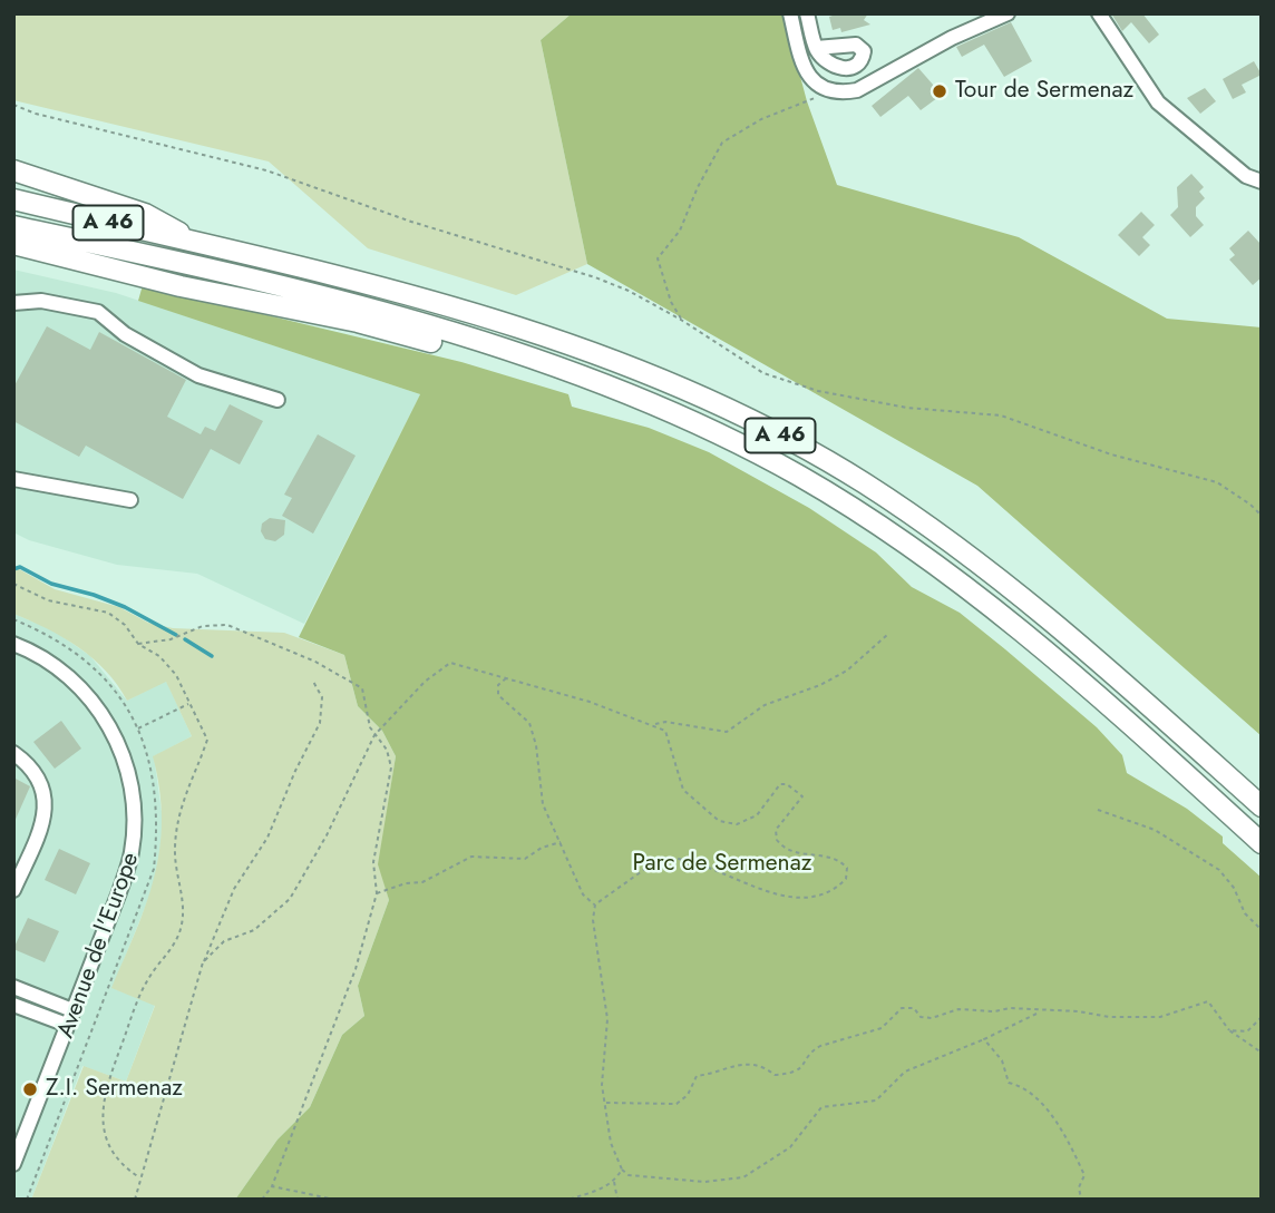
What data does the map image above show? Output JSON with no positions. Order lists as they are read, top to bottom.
{
  "streets": {
    "highway": ["A 46"],
    "street": ["Avenue de l'Europe"]
  },
  "parks": ["Parc de Sermenaz"],
  "places": ["Tour de Sermenaz", "Z.I. Sermenaz"]
}
